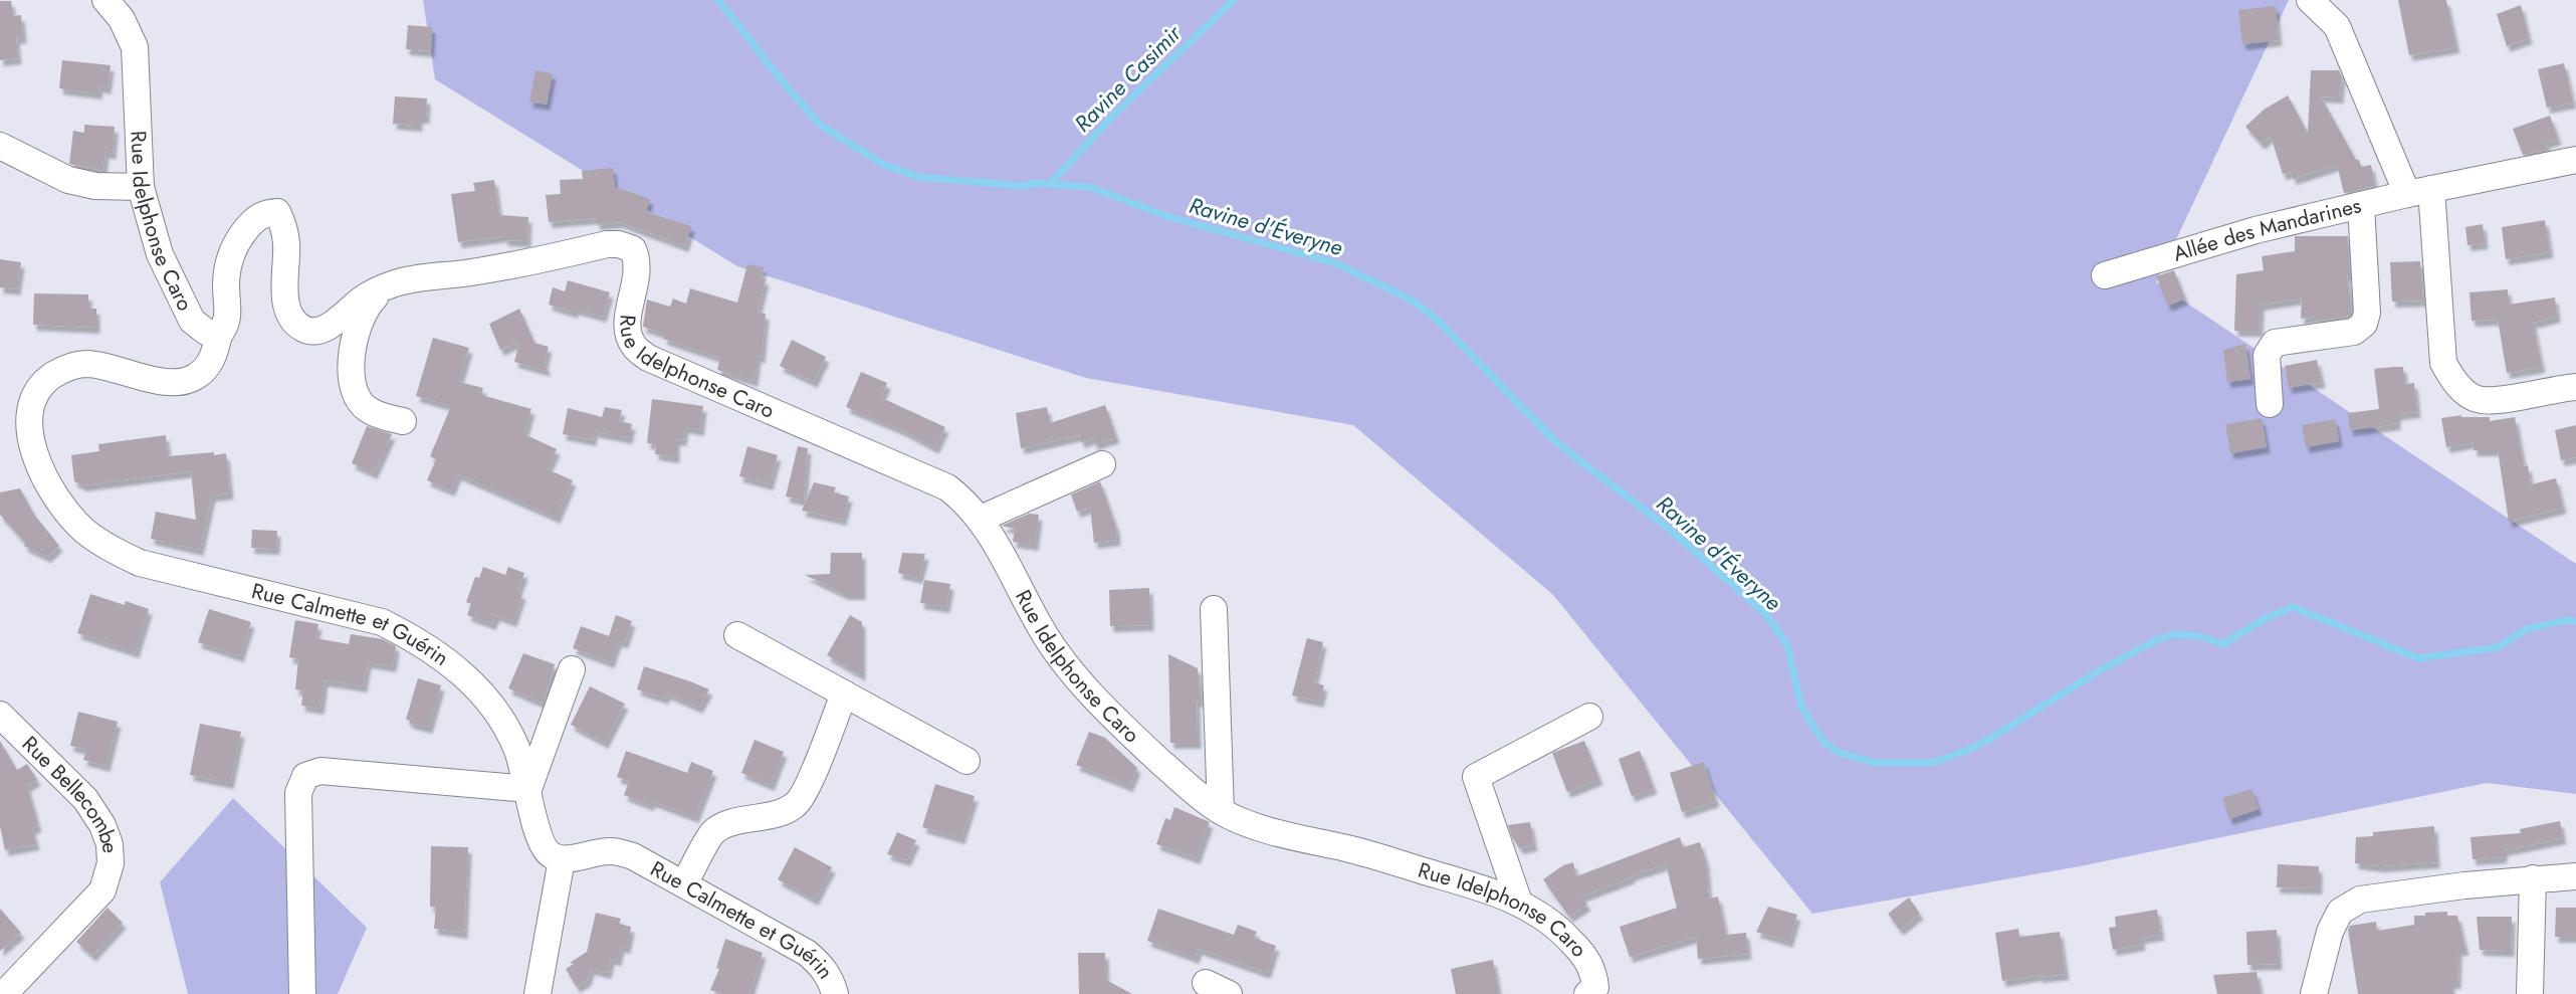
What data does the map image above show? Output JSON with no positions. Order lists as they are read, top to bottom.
{
  "streets": {
    "street": [
      "Rue Idelphonse Caro",
      "Allée des Mandarines",
      "Rue Calmette et Guérin",
      "Rue Bellecombe"
    ]
  },
  "crossings": [
    ["Rue Idelphonse Caro", "Rue Calmette et Guérin"]
  ],
  "water": ["Ravine Casimir", "Ravine d'Éveryne"]
}
